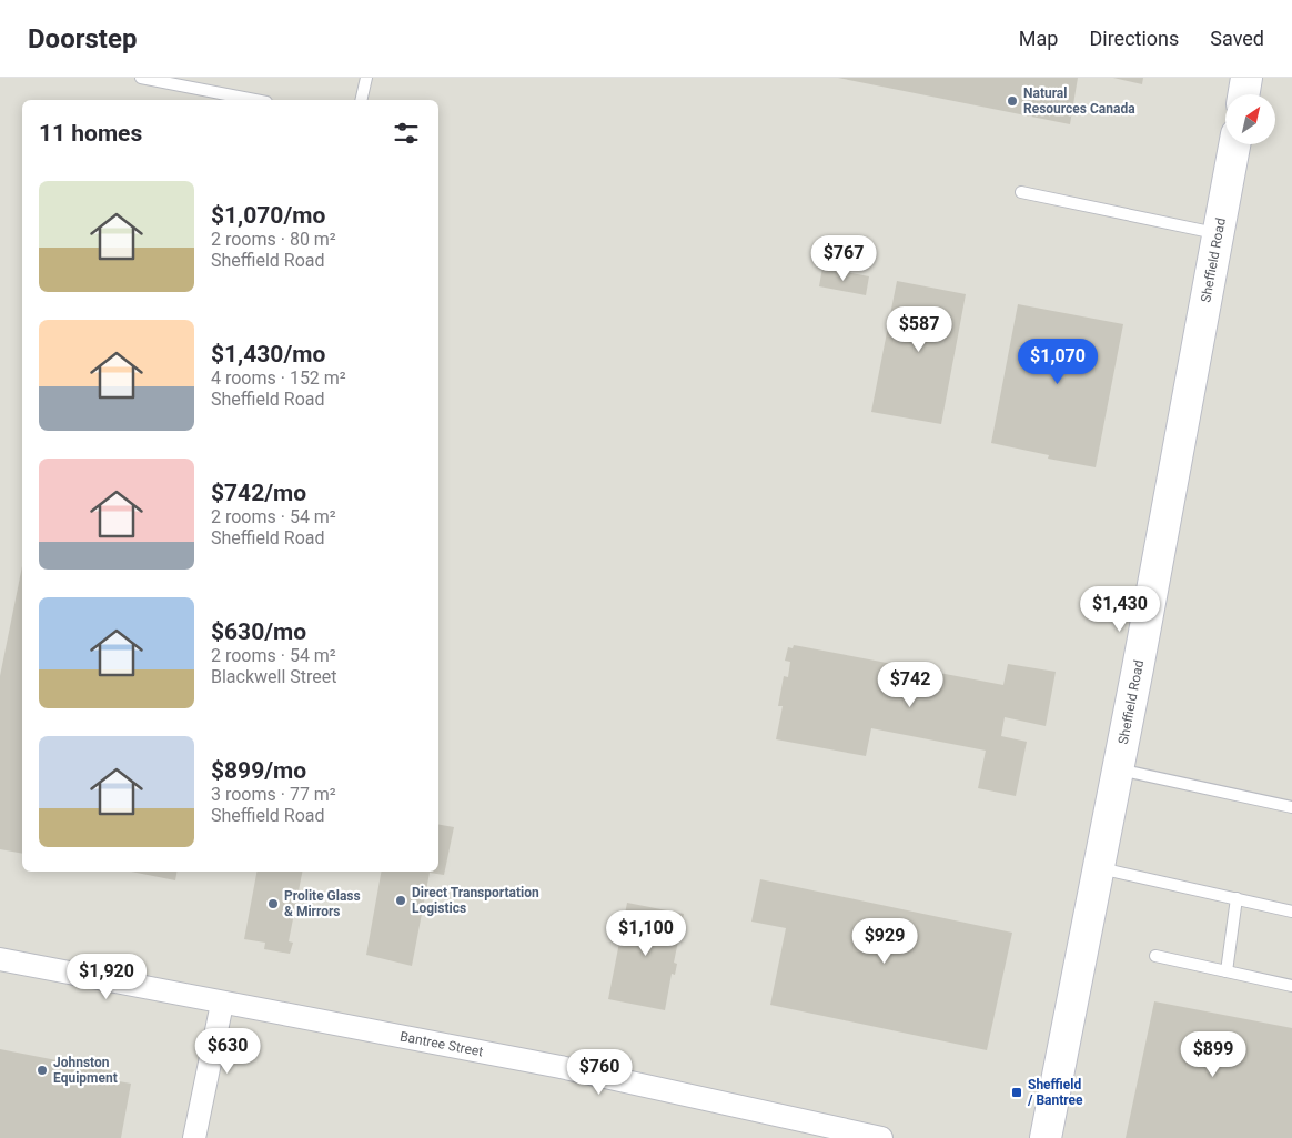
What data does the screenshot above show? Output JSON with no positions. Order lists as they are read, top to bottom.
{
  "streets": {
    "street": ["Sheffield Road", "Bantree Street"]
  },
  "places": {
    "other": [
      "Natural Resources Canada",
      "Direct Transportation Logistics",
      "Prolite Glass & Mirrors",
      "Johnston Equipment"
    ],
    "transit": ["Sheffield / Bantree"]
  },
  "north": "top right",
  "page": {
    "header": "Doorstep",
    "nav": ["Map", "Directions", "Saved"],
    "heading": "11 homes",
    "list": [
      {
        "name": "$1,070/mo",
        "note": "2 rooms · 80 m² · Sheffield Road"
      },
      {
        "name": "$1,430/mo",
        "note": "4 rooms · 152 m² · Sheffield Road"
      },
      {
        "name": "$742/mo",
        "note": "2 rooms · 54 m² · Sheffield Road"
      },
      {
        "name": "$630/mo",
        "note": "2 rooms · 54 m² · Blackwell Street"
      },
      {
        "name": "$899/mo",
        "note": "3 rooms · 77 m² · Sheffield Road"
      }
    ],
    "price": [
      "$767",
      "$587",
      "$1,070",
      "$1,430",
      "$742",
      "$1,100",
      "$929",
      "$1,920",
      "$630",
      "$899",
      "$760"
    ]
  }
}
